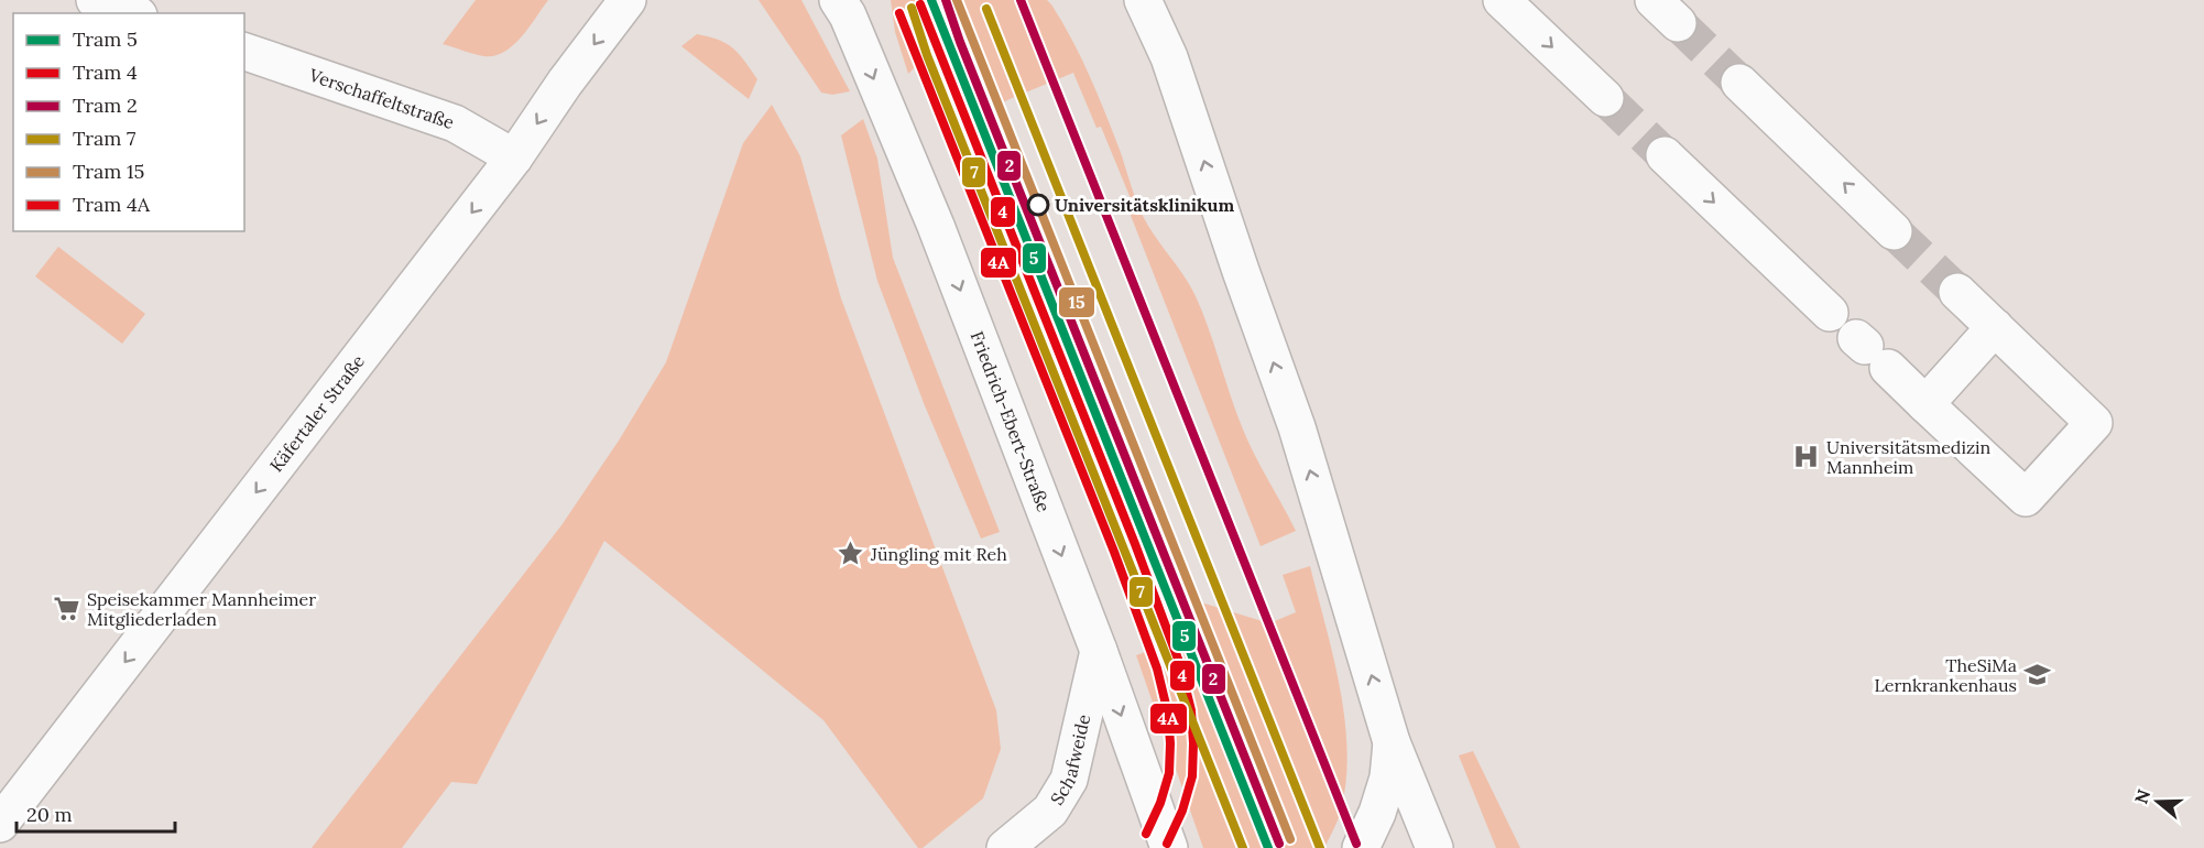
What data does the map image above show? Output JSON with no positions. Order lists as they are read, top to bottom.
{
  "streets": {
    "main road": [
      "Verschaffeltstraße",
      "Käfertaler Straße",
      "Friedrich-Ebert-Straße",
      "Schafweide"
    ]
  },
  "crossings": [
    ["Verschaffeltstraße", "Käfertaler Straße"],
    ["Friedrich-Ebert-Straße", "Schafweide"]
  ],
  "one_way": ["Käfertaler Straße"],
  "places": {
    "other": ["Universitätsklinikum"],
    "hospital": ["Universitätsmedizin Mannheim"],
    "place": ["Jüngling mit Reh"],
    "supermarket": ["Speisekammer Mannheimer Mitgliederladen"],
    "school or university": ["TheSiMa Lernkrankenhaus"]
  },
  "lines": [
    "tram line 5",
    "tram line 2",
    "tram line 15",
    "tram line 4",
    "tram line 7",
    "tram line 4A"
  ],
  "legend": [
    "Tram 5",
    "Tram 4",
    "Tram 2",
    "Tram 7",
    "Tram 15",
    "Tram 4A"
  ],
  "scale_bar": "20 m",
  "north": "left"
}
